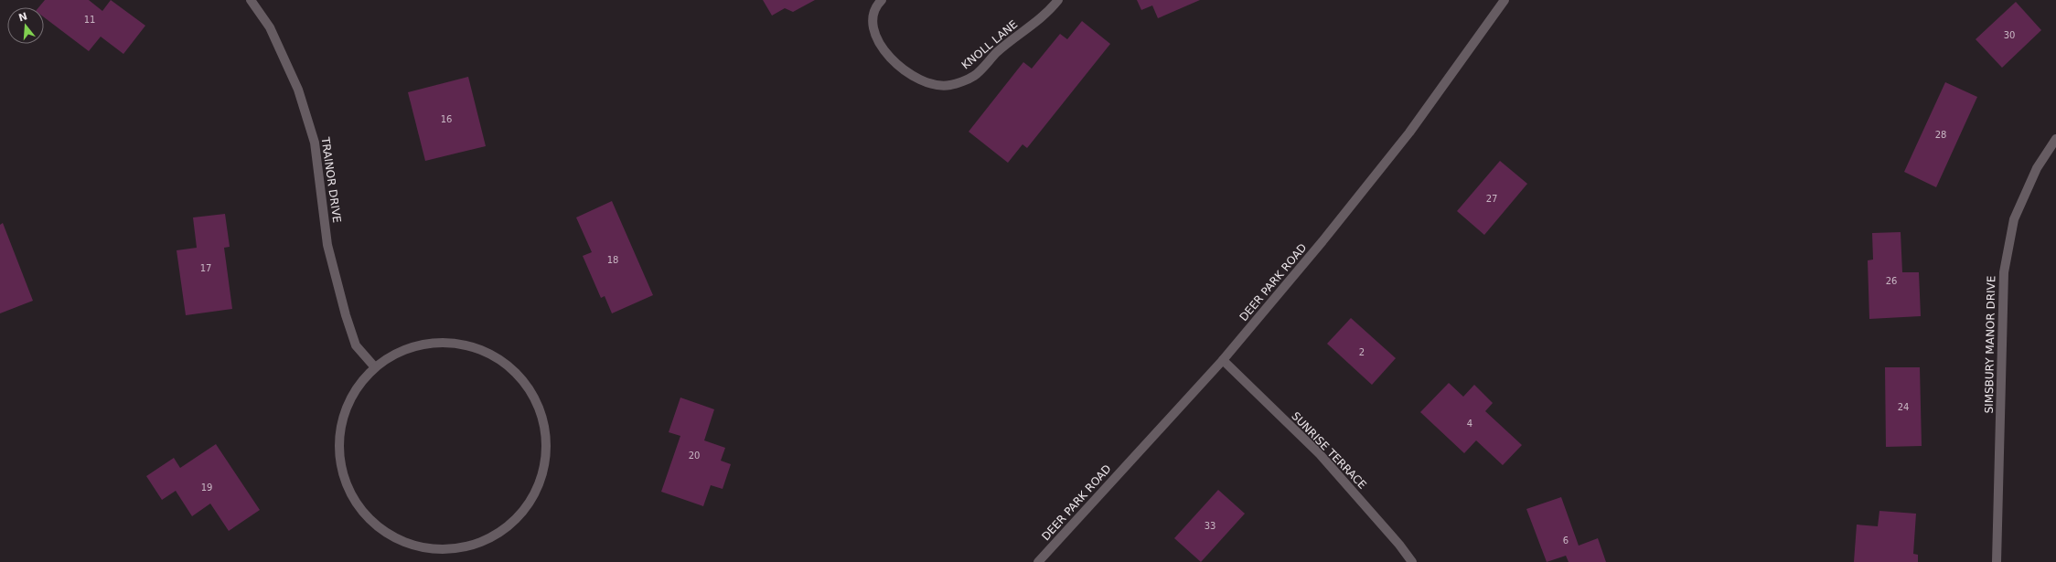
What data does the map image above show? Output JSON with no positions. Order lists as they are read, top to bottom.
{
  "streets": {
    "street": [
      "KNOLL LANE",
      "TRAINOR DRIVE",
      "DEER PARK ROAD",
      "SIMSBURY MANOR DRIVE",
      "SUNRISE TERRACE"
    ]
  },
  "crossings": [
    ["DEER PARK ROAD", "SUNRISE TERRACE"]
  ],
  "house_numbers": [
    "11",
    "30",
    "16",
    "28",
    "27",
    "18",
    "17",
    "26",
    "2",
    "24",
    "4",
    "20",
    "19",
    "33",
    "6"
  ],
  "north": "top"
}
